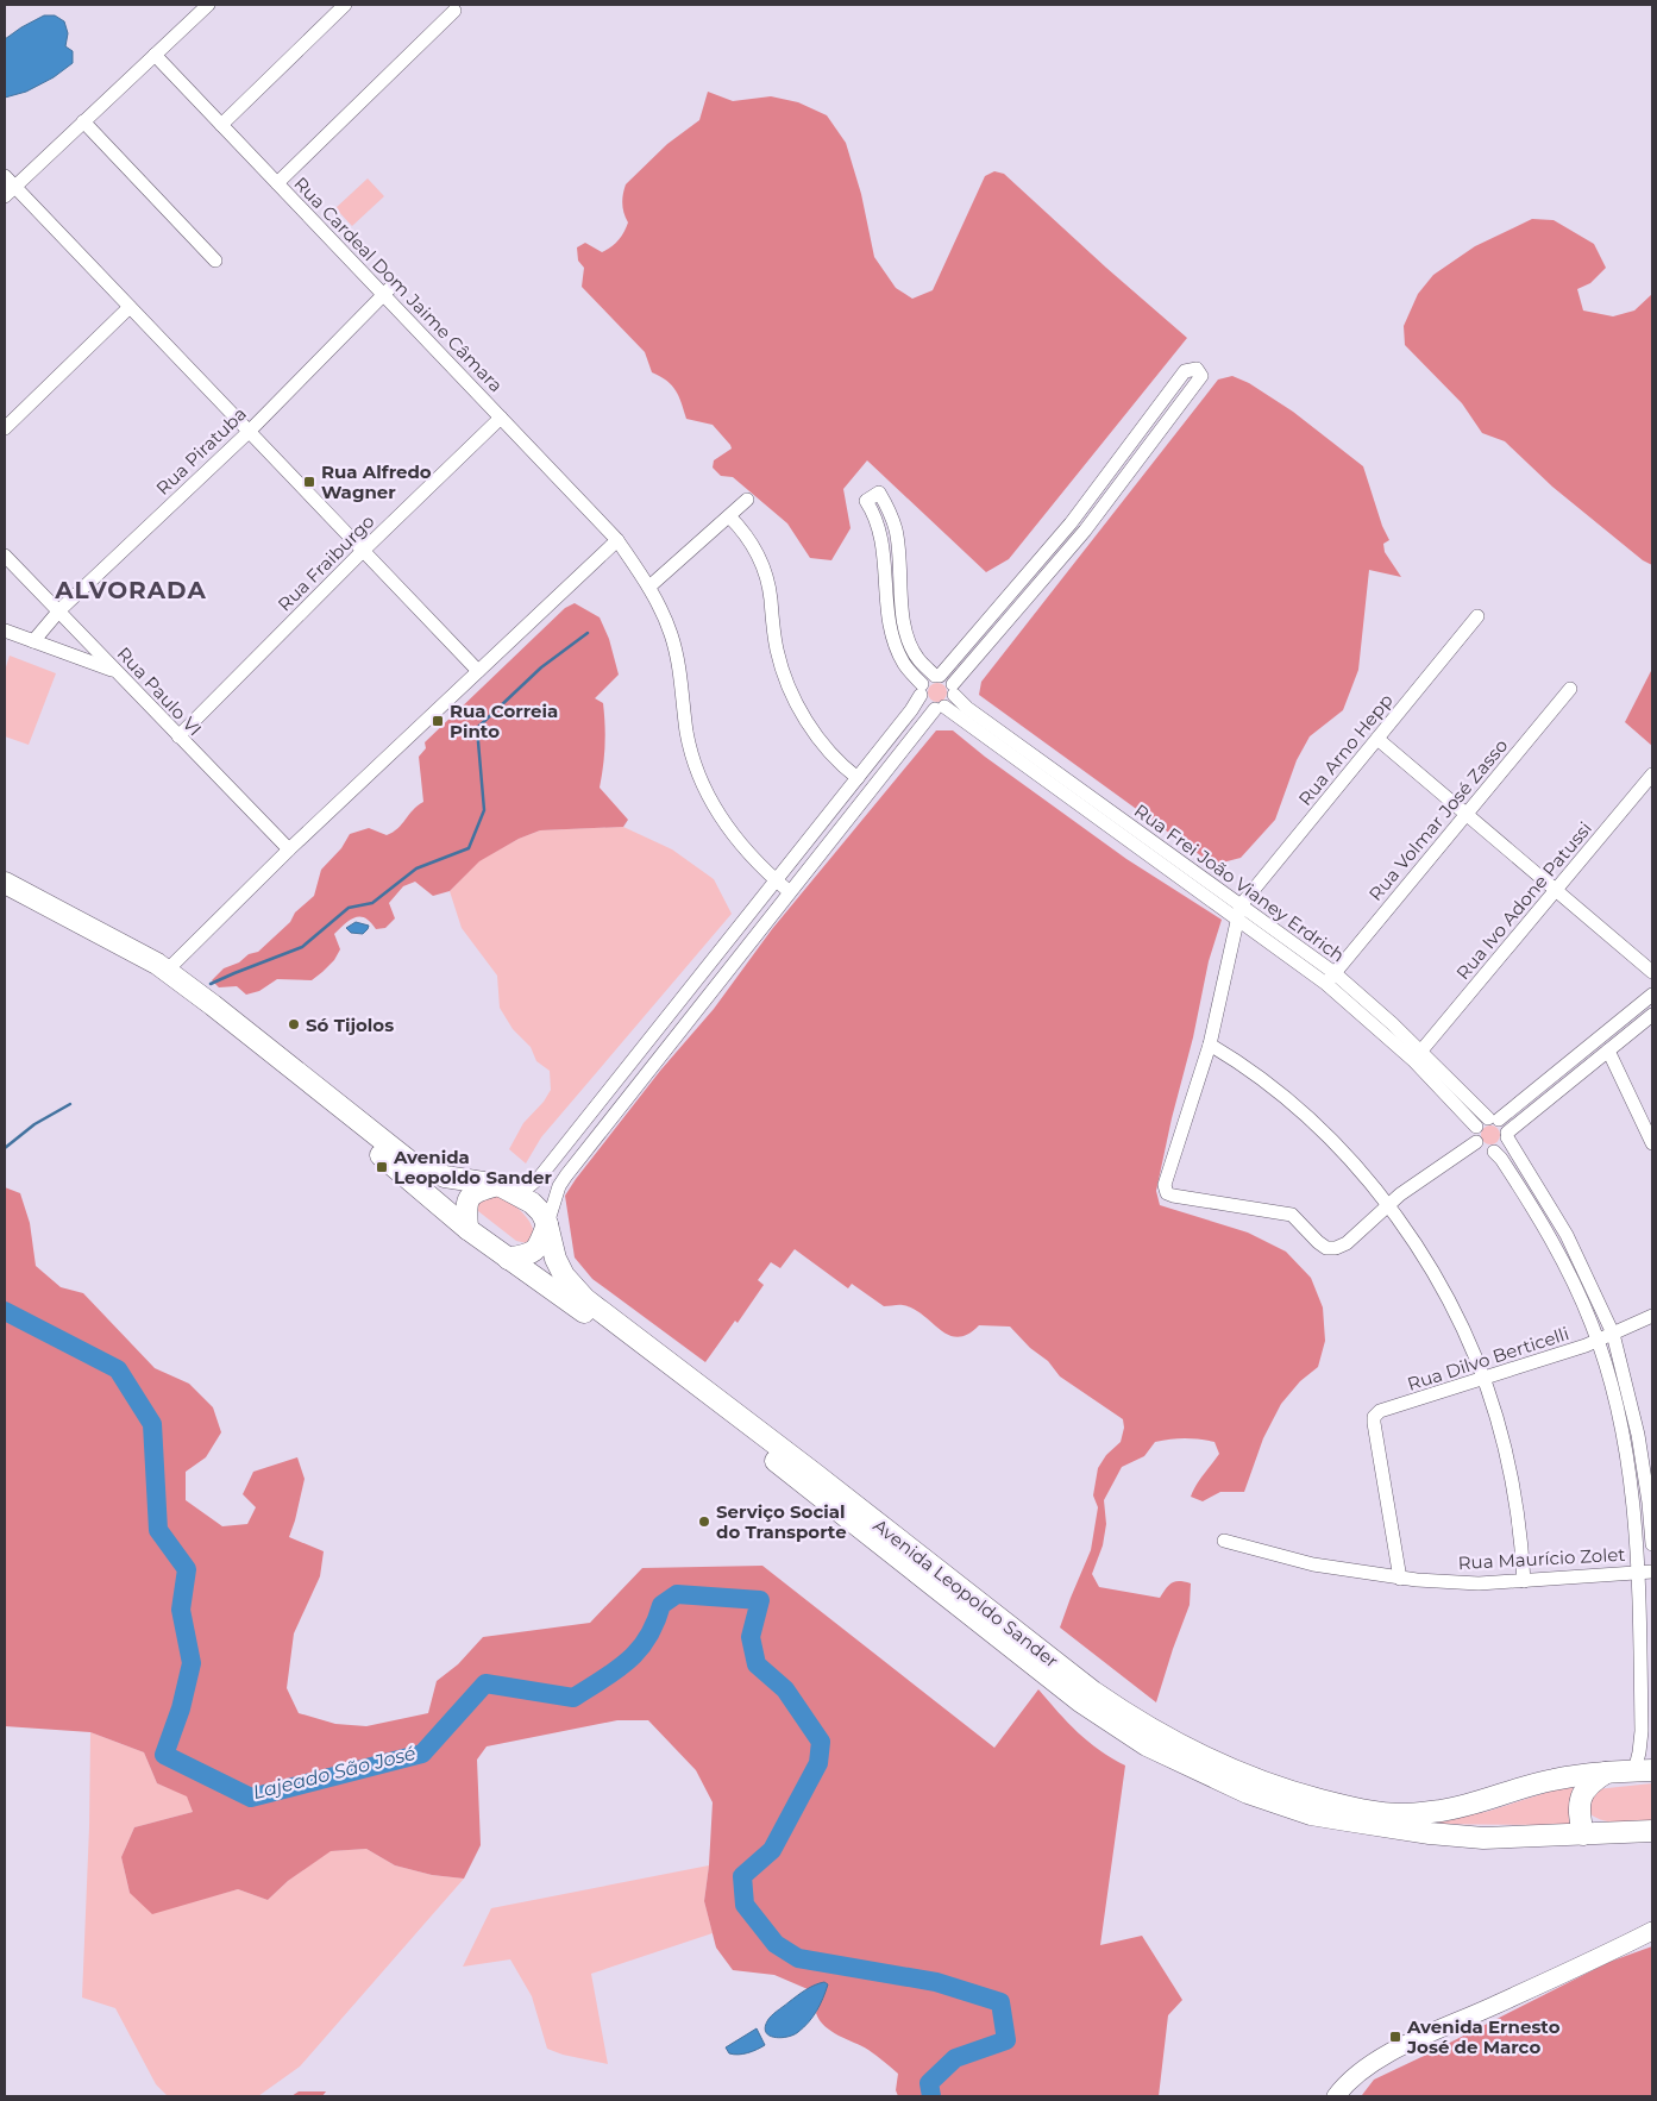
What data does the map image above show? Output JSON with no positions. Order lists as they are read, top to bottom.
{
  "streets": {
    "highway": ["Avenida Leopoldo Sander"],
    "street": [
      "Rua Cardeal Dom Jaime Câmara",
      "Rua Piratuba",
      "Rua Fraiburgo",
      "Rua Paulo VI",
      "Rua Arno Hepp",
      "Rua Volmar José Zasso",
      "Rua Frei João Vianey Erdrich",
      "Rua Ivo Adone Patussi",
      "Rua Dilvo Berticelli",
      "Rua Maurício Zolet"
    ]
  },
  "crossings": [
    ["Rua Cardeal Dom Jaime Câmara", "Rua Piratuba"],
    ["Rua Cardeal Dom Jaime Câmara", "Rua Fraiburgo"],
    ["Rua Piratuba", "Rua Paulo VI"],
    ["Rua Fraiburgo", "Rua Paulo VI"],
    ["Rua Arno Hepp", "Rua Frei João Vianey Erdrich"],
    ["Rua Volmar José Zasso", "Rua Frei João Vianey Erdrich"],
    ["Rua Frei João Vianey Erdrich", "Rua Ivo Adone Patussi"],
    ["Rua Dilvo Berticelli", "Rua Maurício Zolet"]
  ],
  "districts": ["ALVORADA"],
  "water": ["Lajeado São José"],
  "places": {
    "transit": [
      "Rua Alfredo Wagner",
      "Rua Correia Pinto",
      "Avenida Leopoldo Sander",
      "Avenida Ernesto José de Marco"
    ],
    "other": ["Só Tijolos", "Serviço Social do Transporte"]
  }
}
